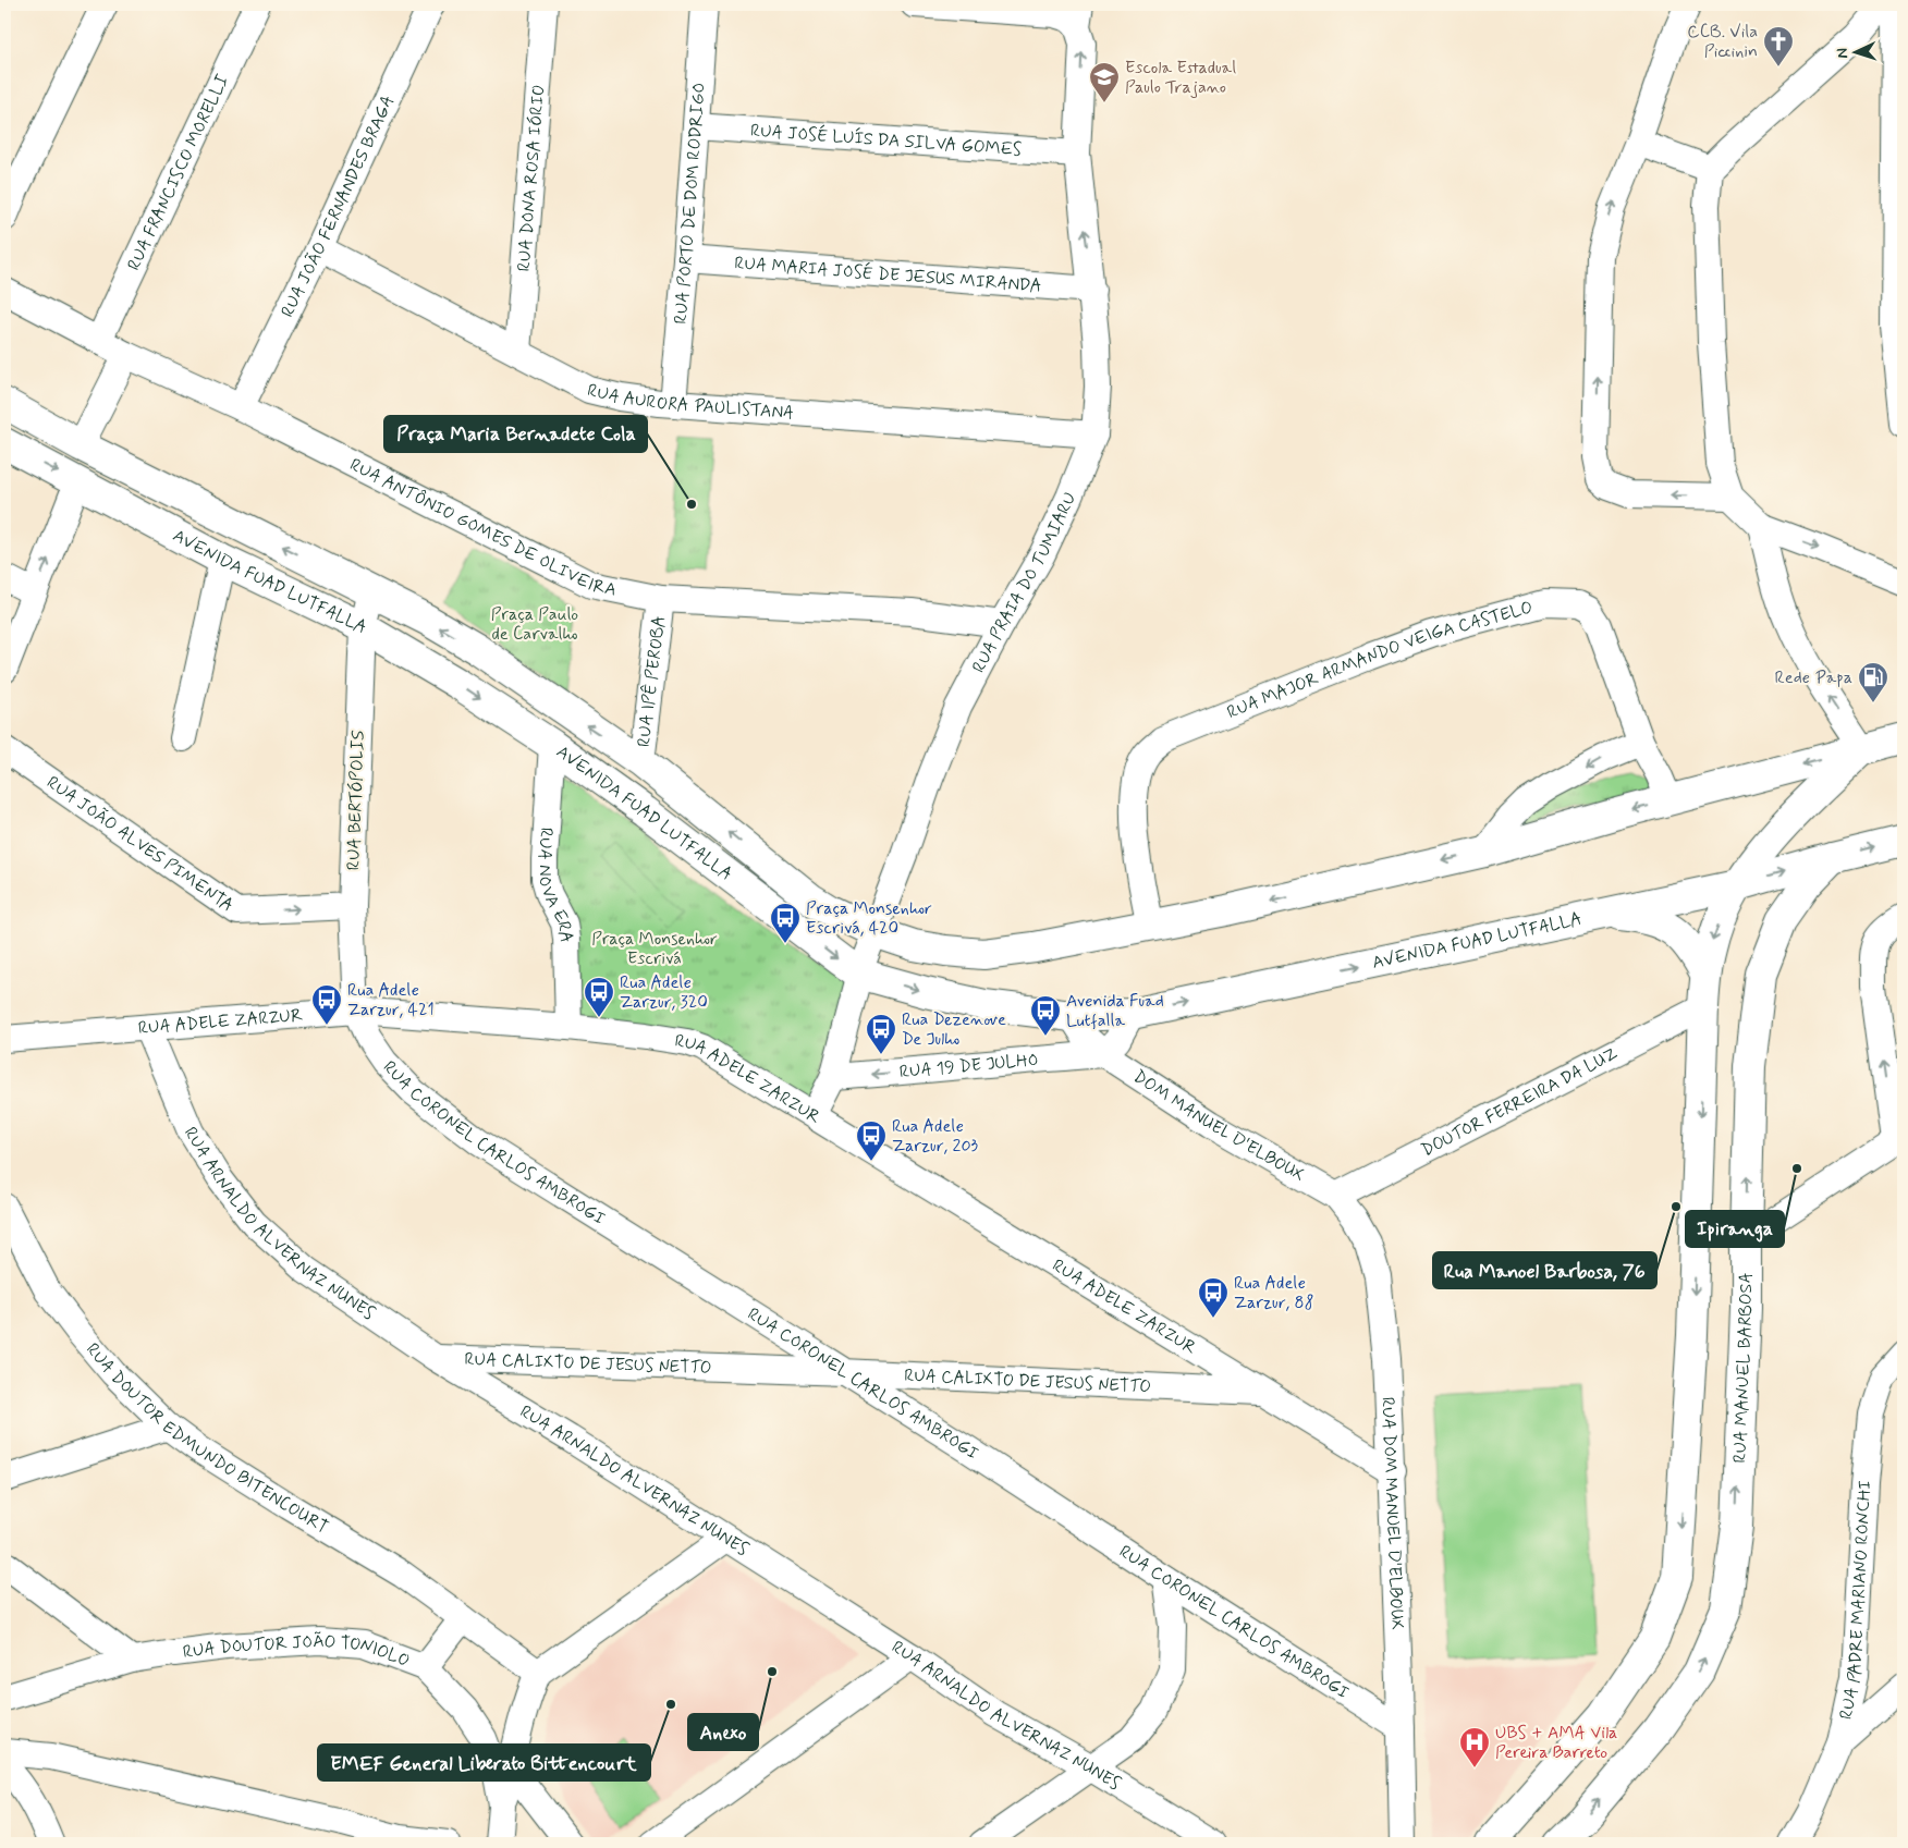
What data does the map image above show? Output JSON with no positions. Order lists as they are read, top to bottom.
{
  "streets": {
    "main road": ["AVENIDA FUAD LUTFALLA", "RUA MANUEL BARBOSA"],
    "street": [
      "RUA JOSÉ LUÍS DA SILVA GOMES",
      "RUA FRANCISCO MORELLI",
      "RUA DONA ROSA IÓRIO",
      "RUA PORTO DE DOM RODRIGO",
      "RUA JOÃO FERNANDES BRAGA",
      "RUA MARIA JOSÉ DE JESUS MIRANDA",
      "RUA AURORA PAULISTANA",
      "RUA ANTÔNIO GOMES DE OLIVEIRA",
      "RUA PRAIA DO TUMIARU",
      "RUA MAJOR ARMANDO VEIGA CASTELO",
      "RUA IPÊ PEROBA",
      "RUA BERTÓPOLIS",
      "RUA JOÃO ALVES PIMENTA",
      "RUA NOVA ERA",
      "RUA ADELE ZARZUR",
      "RUA 19 DE JULHO",
      "DOUTOR FERREIRA DA LUZ",
      "DOM MANUEL D'ELBOUX",
      "RUA CORONEL CARLOS AMBROGI",
      "RUA ARNALDO ALVERNAZ NUNES",
      "RUA CALIXTO DE JESUS NETTO",
      "RUA DOUTOR EDMUNDO BITENCOURT",
      "RUA DOM MANUEL D'ELBOUX",
      "RUA PADRE MARIANO RONCHI",
      "RUA DOUTOR JOÃO TONIOLO"
    ]
  },
  "crossings": [
    ["RUA JOSÉ LUÍS DA SILVA GOMES", "RUA PORTO DE DOM RODRIGO"],
    ["RUA JOSÉ LUÍS DA SILVA GOMES", "RUA PRAIA DO TUMIARU"],
    ["RUA FRANCISCO MORELLI", "RUA ANTÔNIO GOMES DE OLIVEIRA"],
    ["RUA DONA ROSA IÓRIO", "RUA AURORA PAULISTANA"],
    ["RUA PORTO DE DOM RODRIGO", "RUA MARIA JOSÉ DE JESUS MIRANDA"],
    ["RUA PORTO DE DOM RODRIGO", "RUA AURORA PAULISTANA"],
    ["RUA JOÃO FERNANDES BRAGA", "RUA AURORA PAULISTANA"],
    ["RUA JOÃO FERNANDES BRAGA", "RUA ANTÔNIO GOMES DE OLIVEIRA"],
    ["RUA MARIA JOSÉ DE JESUS MIRANDA", "RUA PRAIA DO TUMIARU"],
    ["RUA AURORA PAULISTANA", "RUA PRAIA DO TUMIARU"],
    ["RUA ANTÔNIO GOMES DE OLIVEIRA", "RUA PRAIA DO TUMIARU"],
    ["RUA ANTÔNIO GOMES DE OLIVEIRA", "RUA IPÊ PEROBA"],
    ["AVENIDA FUAD LUTFALLA", "RUA PRAIA DO TUMIARU"],
    ["AVENIDA FUAD LUTFALLA", "RUA MAJOR ARMANDO VEIGA CASTELO"],
    ["AVENIDA FUAD LUTFALLA", "RUA IPÊ PEROBA"],
    ["AVENIDA FUAD LUTFALLA", "RUA BERTÓPOLIS"],
    ["AVENIDA FUAD LUTFALLA", "RUA NOVA ERA"],
    ["AVENIDA FUAD LUTFALLA", "DOM MANUEL D'ELBOUX"],
    ["AVENIDA FUAD LUTFALLA", "RUA MANUEL BARBOSA"],
    ["RUA PRAIA DO TUMIARU", "RUA ADELE ZARZUR"],
    ["RUA PRAIA DO TUMIARU", "RUA 19 DE JULHO"],
    ["RUA BERTÓPOLIS", "RUA JOÃO ALVES PIMENTA"],
    ["RUA BERTÓPOLIS", "RUA ADELE ZARZUR"],
    ["RUA BERTÓPOLIS", "RUA CORONEL CARLOS AMBROGI"],
    ["RUA NOVA ERA", "RUA ADELE ZARZUR"],
    ["RUA ADELE ZARZUR", "RUA CORONEL CARLOS AMBROGI"],
    ["RUA ADELE ZARZUR", "RUA ARNALDO ALVERNAZ NUNES"],
    ["RUA ADELE ZARZUR", "RUA CALIXTO DE JESUS NETTO"],
    ["RUA ADELE ZARZUR", "RUA DOM MANUEL D'ELBOUX"],
    ["RUA 19 DE JULHO", "DOM MANUEL D'ELBOUX"],
    ["DOUTOR FERREIRA DA LUZ", "DOM MANUEL D'ELBOUX"],
    ["DOUTOR FERREIRA DA LUZ", "RUA DOM MANUEL D'ELBOUX"],
    ["DOM MANUEL D'ELBOUX", "RUA DOM MANUEL D'ELBOUX"],
    ["RUA CORONEL CARLOS AMBROGI", "RUA CALIXTO DE JESUS NETTO"],
    ["RUA CORONEL CARLOS AMBROGI", "RUA DOM MANUEL D'ELBOUX"],
    ["RUA ARNALDO ALVERNAZ NUNES", "RUA CALIXTO DE JESUS NETTO"]
  ],
  "one_way": ["RUA JOÃO ALVES PIMENTA", "RUA 19 DE JULHO"],
  "parks": ["Praça Paulo de Carvalho", "Praça Monsenhor Escrivá"],
  "places": {
    "church": ["CCB. Vila Piccinin"],
    "school or university": ["Escola Estadual Paulo Trajano"],
    "other": [
      "Praça Maria Bernadete Cola",
      "Ipiranga",
      "Rua Manoel Barbosa, 76",
      "Anexo",
      "EMEF General Liberato Bittencourt"
    ],
    "fuel station": ["Rede Papa"],
    "bus stop": [
      "Praça Monsenhor Escrivá, 420",
      "Rua Adele Zarzur, 320",
      "Rua Adele Zarzur, 421",
      "Avenida Fuad Lutfalla",
      "Rua Dezenove De Julho",
      "Rua Adele Zarzur, 203",
      "Rua Adele Zarzur, 88"
    ],
    "hospital": ["UBS + AMA Vila Pereira Barreto"]
  },
  "north": "left"
}
